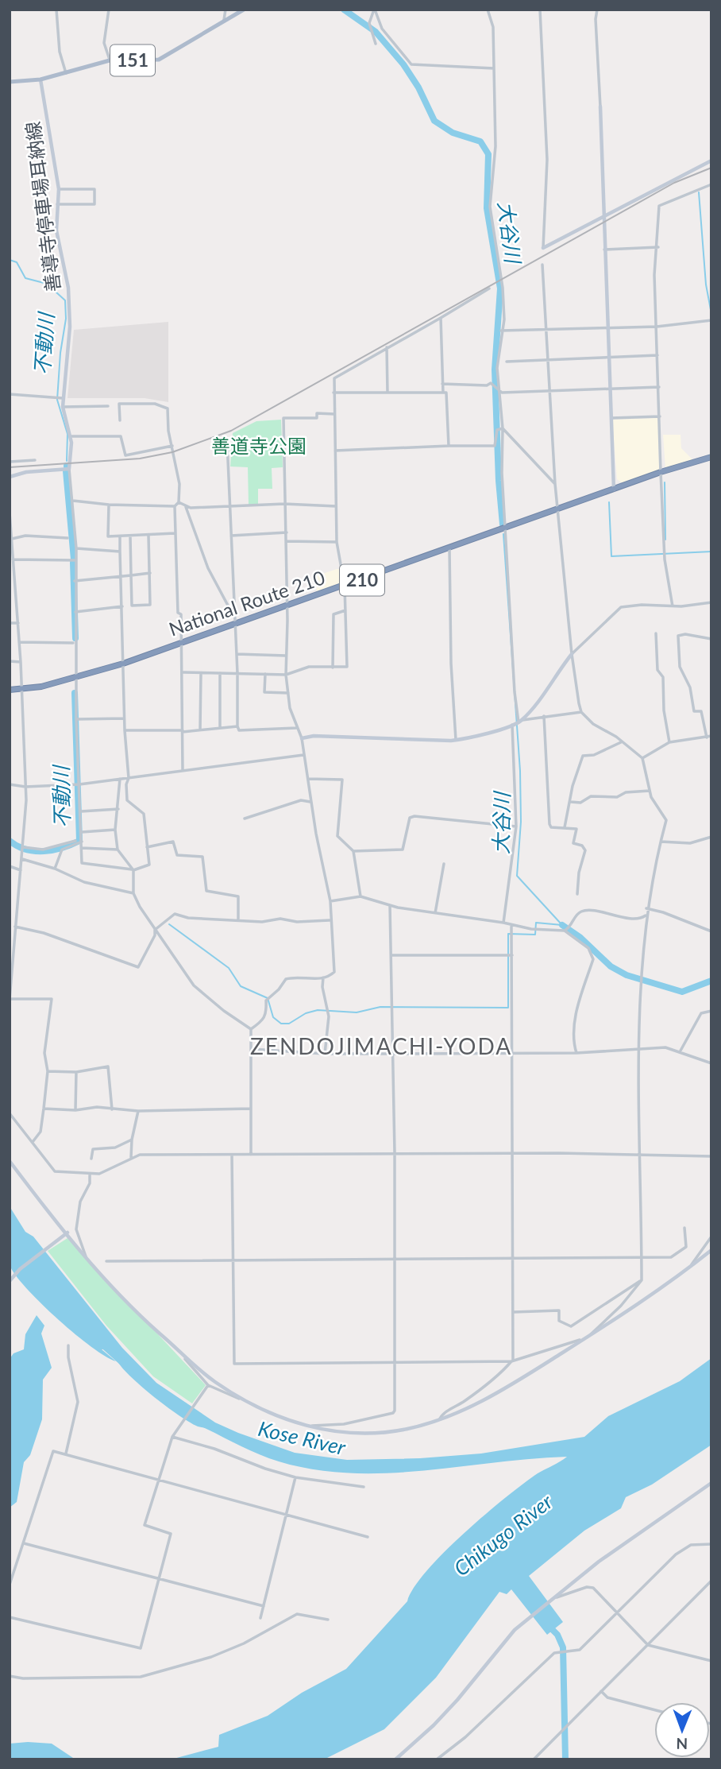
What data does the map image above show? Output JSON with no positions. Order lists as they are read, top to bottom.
{
  "streets": {
    "highway": ["210", "National Route 210"],
    "main road": ["151"],
    "street": ["善導寺停車場耳納線"]
  },
  "crossings": [
    ["151", "善導寺停車場耳納線"]
  ],
  "districts": ["ZENDOJIMACHI-YODA"],
  "water": [
    "大谷川",
    "不動川",
    "Kose River",
    "Chikugo River"
  ],
  "parks": ["善道寺公園"],
  "north": "bottom"
}
